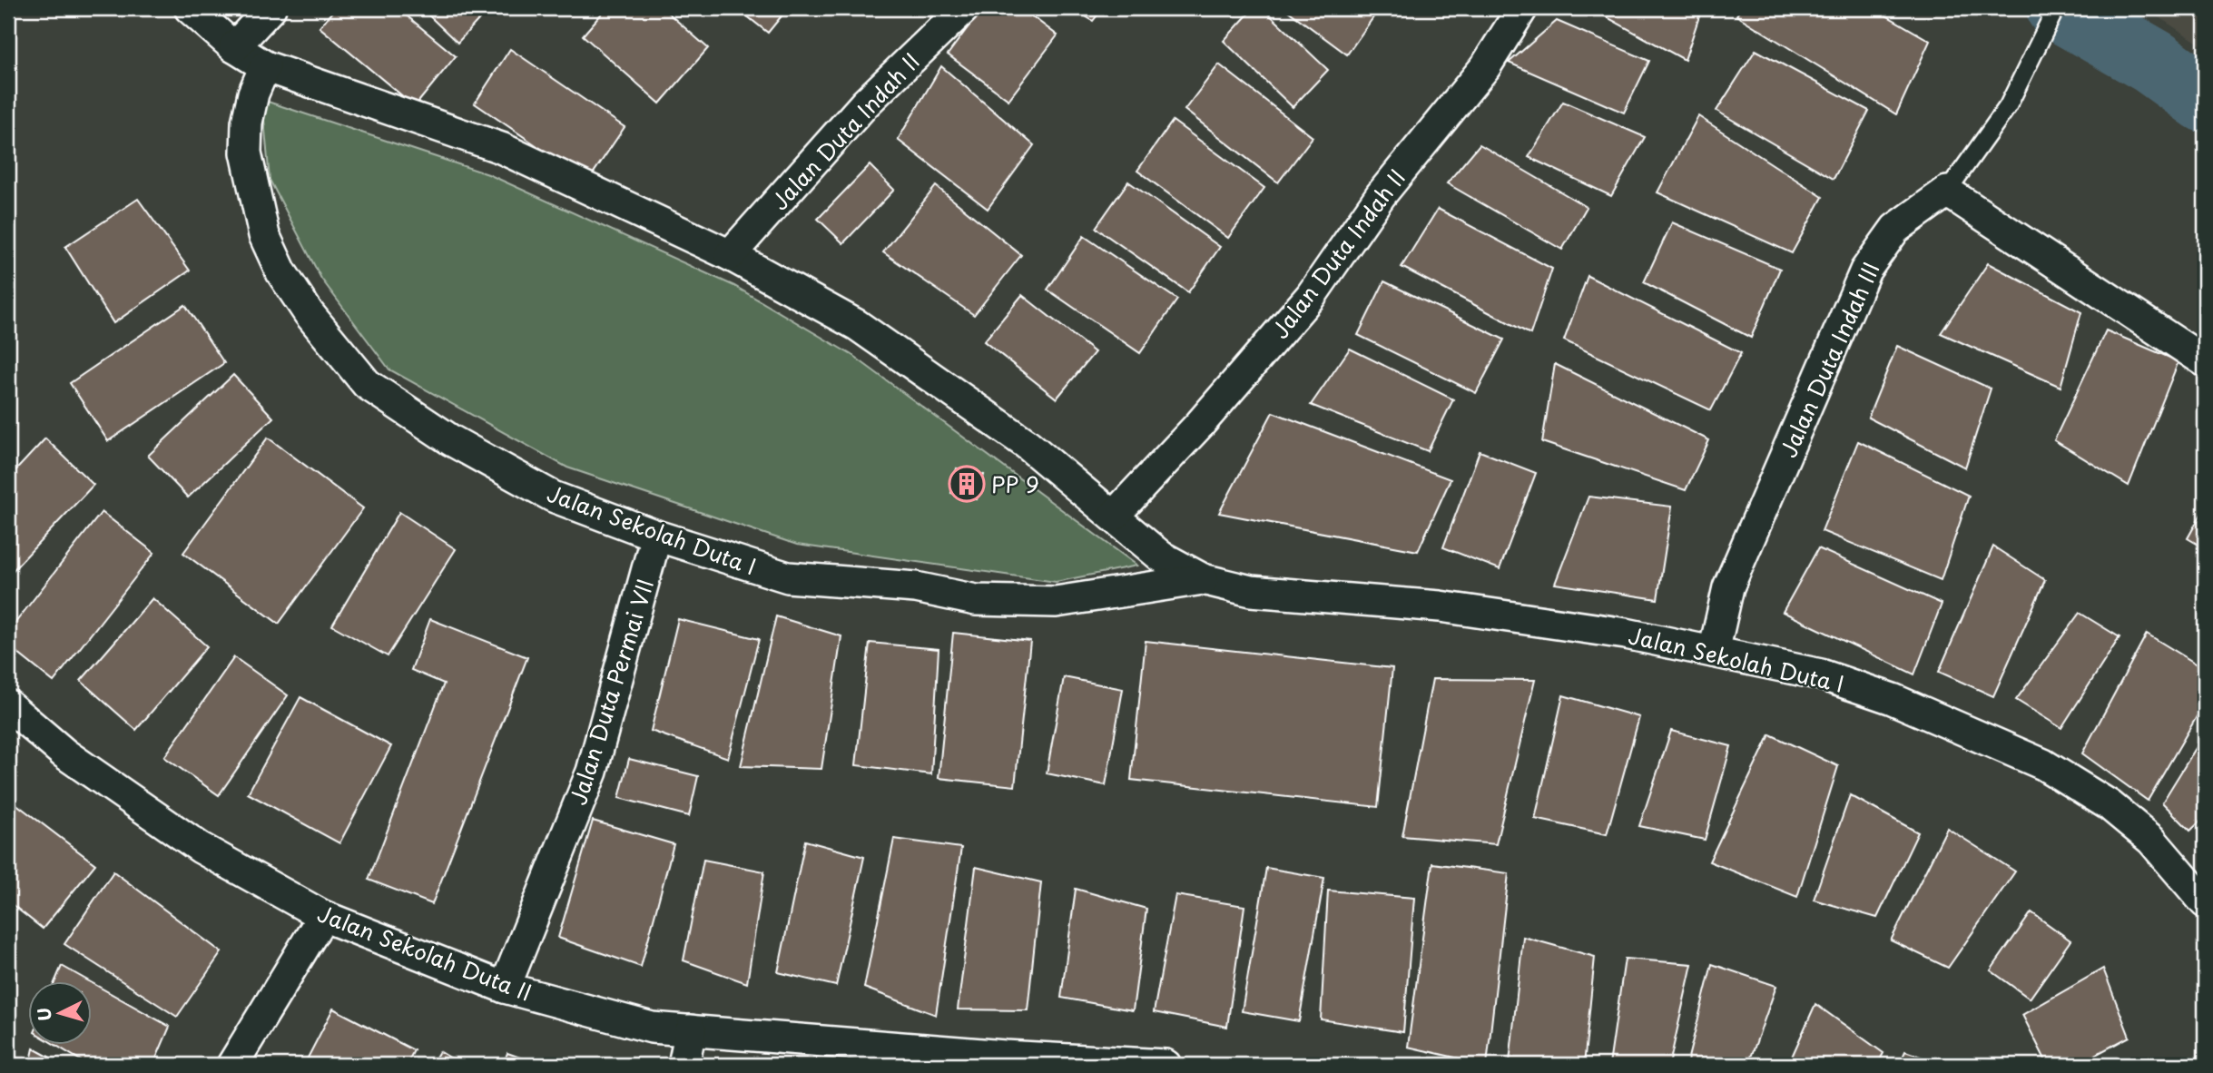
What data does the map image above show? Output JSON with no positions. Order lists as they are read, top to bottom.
{
  "streets": {
    "street": [
      "Jalan Duta Indah II",
      "Jalan Duta Indah III",
      "Jalan Sekolah Duta I",
      "Jalan Duta Permai VII",
      "Jalan Sekolah Duta II"
    ]
  },
  "crossings": [
    ["Jalan Duta Indah II", "Jalan Sekolah Duta I"],
    ["Jalan Duta Indah III", "Jalan Sekolah Duta I"],
    ["Jalan Sekolah Duta I", "Jalan Duta Permai VII"],
    ["Jalan Duta Permai VII", "Jalan Sekolah Duta II"]
  ],
  "places": {
    "building": ["PP 9"]
  },
  "north": "left"
}
